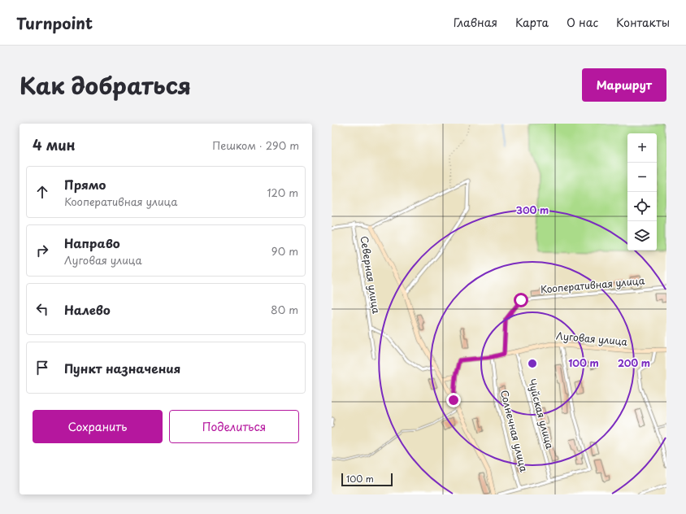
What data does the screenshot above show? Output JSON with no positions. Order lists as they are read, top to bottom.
{
  "streets": {
    "street": [
      "Северная улица",
      "Кооперативная улица",
      "Луговая улица",
      "Чуйская улица",
      "Солнечная улица"
    ]
  },
  "crossings": [
    ["Кооперативная улица", "Луговая улица"],
    ["Луговая улица", "Чуйская улица"],
    ["Луговая улица", "Солнечная улица"]
  ],
  "scale_bar": "100 m",
  "page": {
    "header": "Turnpoint",
    "nav": [
      "Главная",
      "Карта",
      "О нас",
      "Контакты"
    ],
    "title": "Как добраться",
    "buttons": [
      "Маршрут",
      ["Сохранить", "Поделиться"]
    ],
    "heading": ["4 мин", "Пешком · 290 m"],
    "map_buttons": ["+", "−"],
    "list": [
      ["Прямо", "Кооперативная улица", "120 m"],
      ["Направо", "Луговая улица", "90 m"],
      ["Налево", "80 m"],
      "Пункт назначения"
    ],
    "scale": "100 m"
  },
  "rings": ["300 m", "100 m", "200 m"]
}
